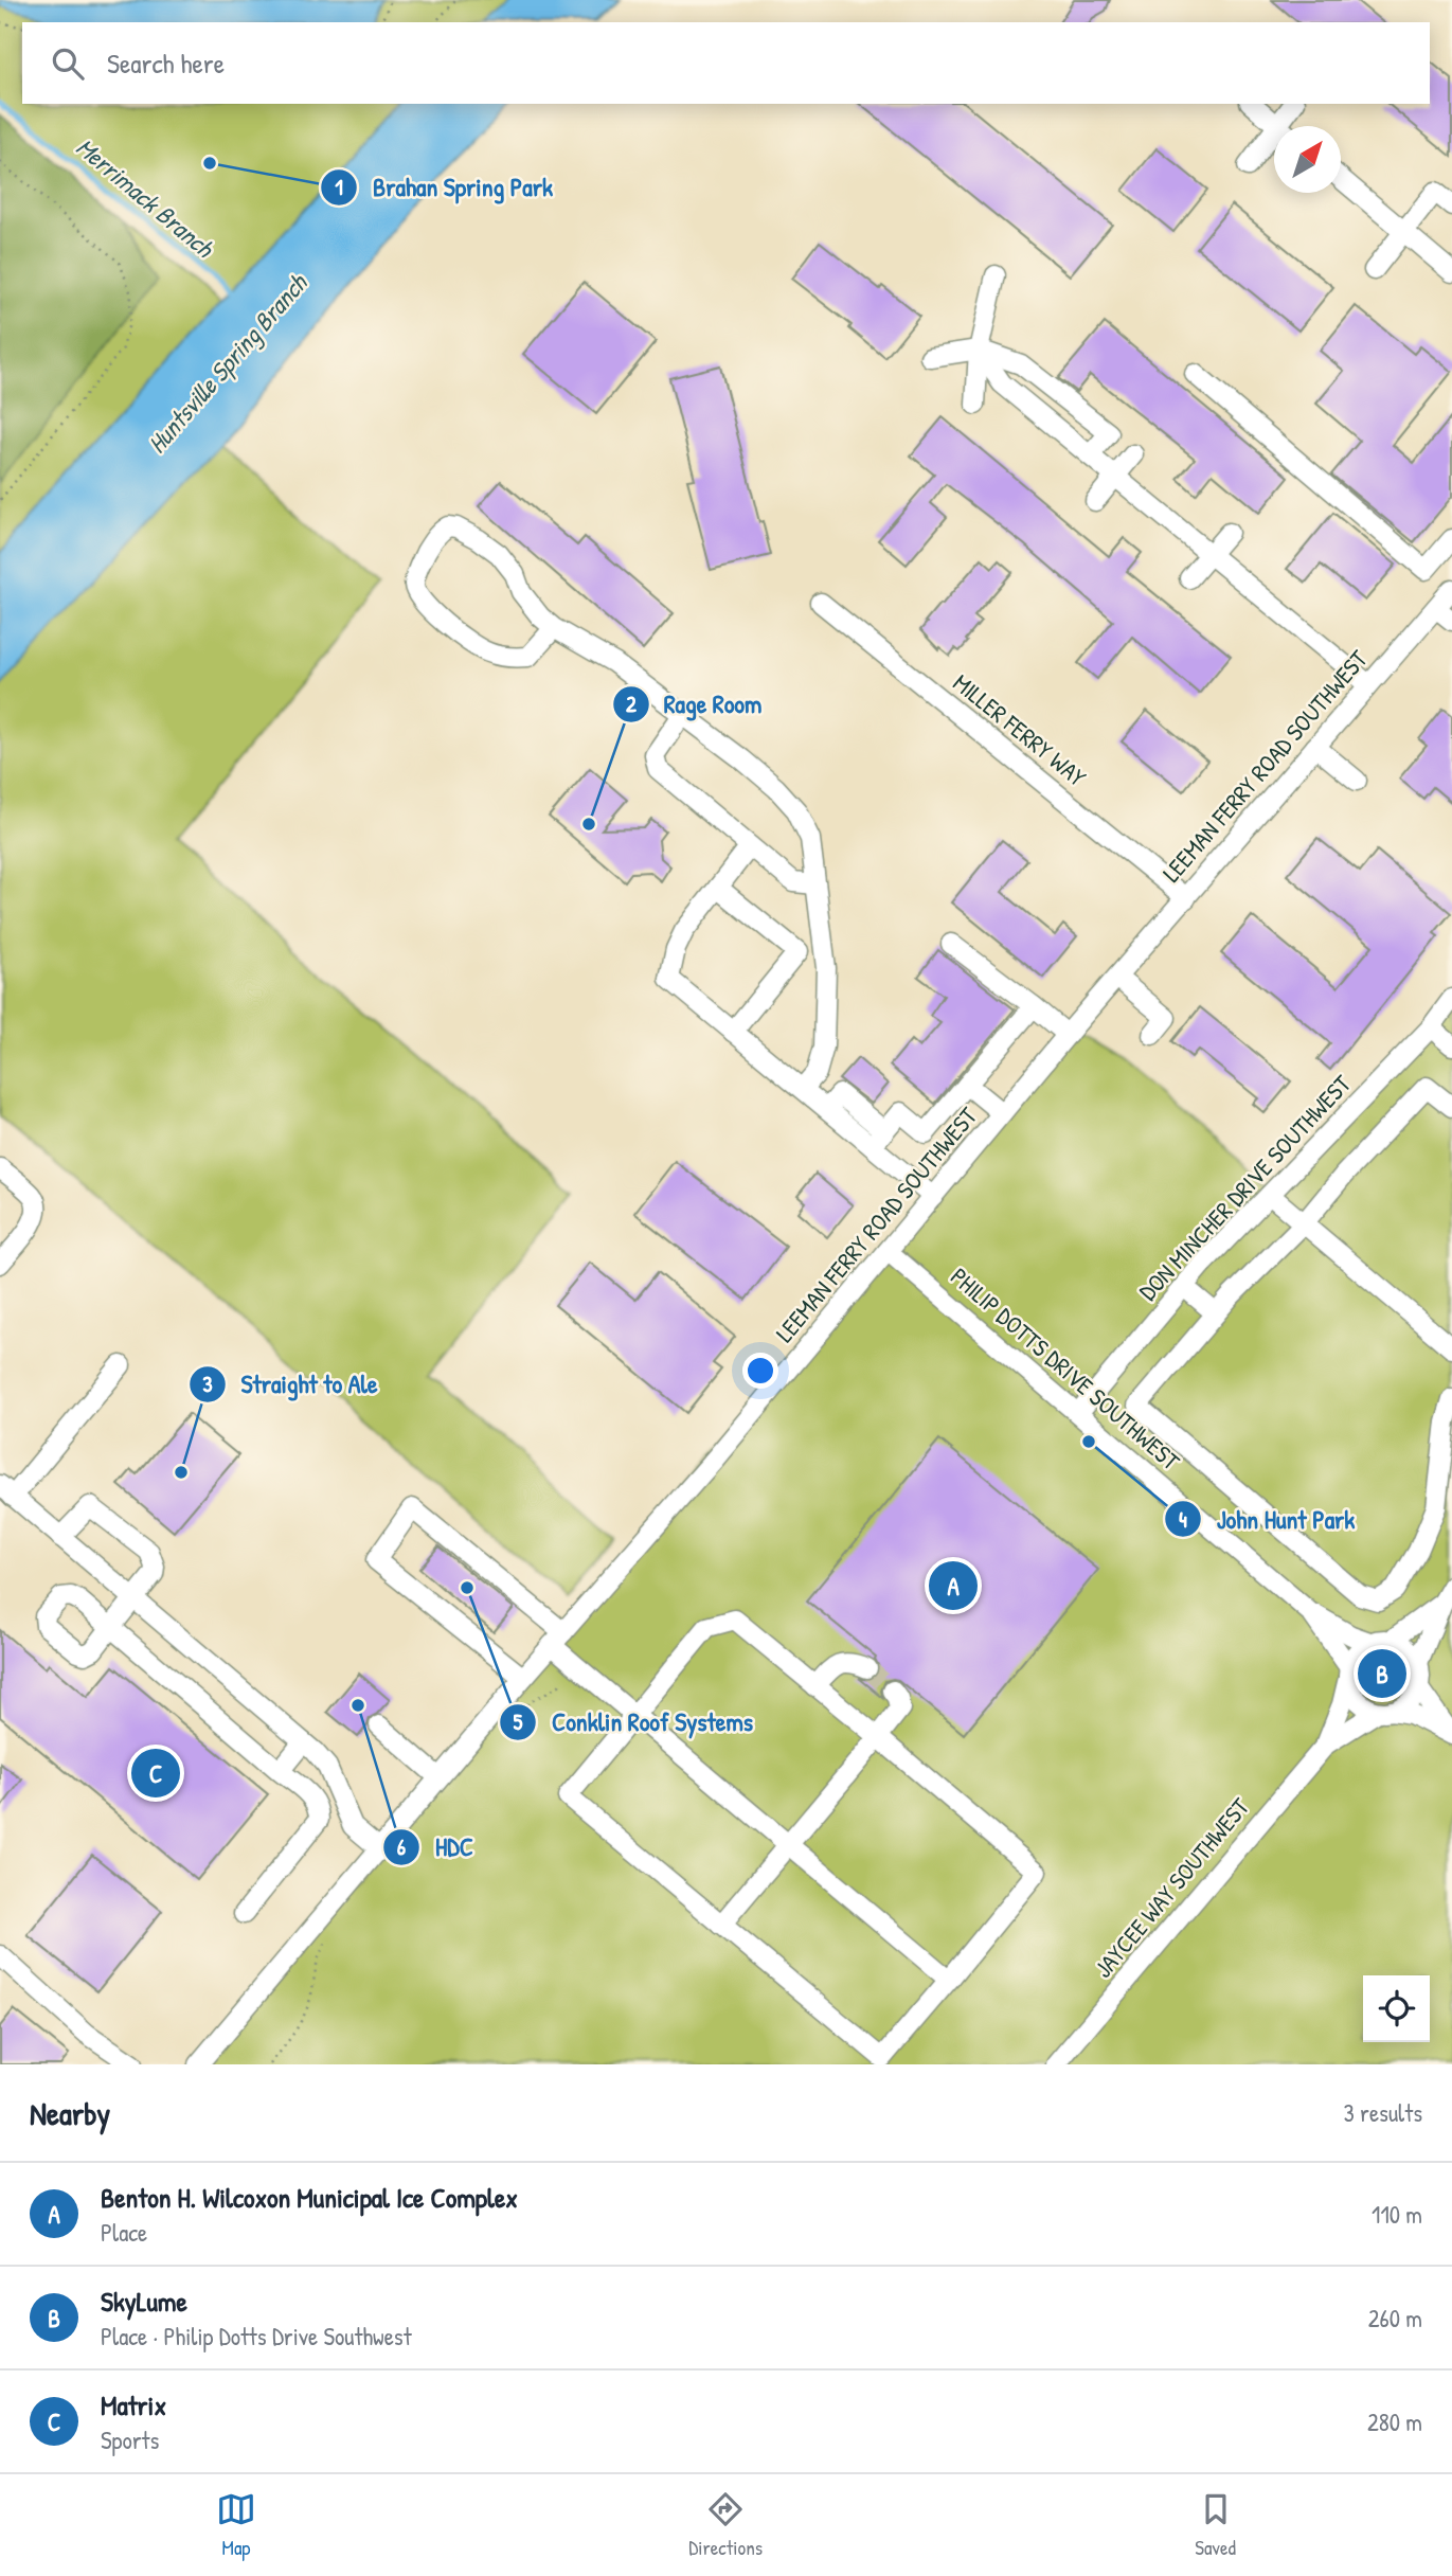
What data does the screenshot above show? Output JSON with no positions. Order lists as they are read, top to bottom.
{
  "streets": {
    "street": [
      "MILLER FERRY WAY",
      "LEEMAN FERRY ROAD SOUTHWEST",
      "DON MINCHER DRIVE SOUTHWEST",
      "PHILIP DOTTS DRIVE SOUTHWEST",
      "JAYCEE WAY SOUTHWEST"
    ]
  },
  "crossings": [
    ["MILLER FERRY WAY", "LEEMAN FERRY ROAD SOUTHWEST"],
    ["LEEMAN FERRY ROAD SOUTHWEST", "PHILIP DOTTS DRIVE SOUTHWEST"],
    ["DON MINCHER DRIVE SOUTHWEST", "PHILIP DOTTS DRIVE SOUTHWEST"],
    ["PHILIP DOTTS DRIVE SOUTHWEST", "JAYCEE WAY SOUTHWEST"]
  ],
  "water": ["Merrimack Branch", "Huntsville Spring Branch"],
  "places": [
    "Brahan Spring Park",
    "Rage Room",
    "John Hunt Park",
    "Straight to Ale",
    "Conklin Roof Systems",
    "HDC"
  ],
  "north": "top right",
  "page": {
    "search": "Search here",
    "pins": ["A", "B", "C"],
    "heading": ["Nearby", "3 results"],
    "list": [
      {
        "mark": "A",
        "name": "Benton H. Wilcoxon Municipal Ice Complex",
        "note": "Place",
        "value": "110 m"
      },
      {
        "mark": "B",
        "name": "SkyLume",
        "note": "Place · Philip Dotts Drive Southwest",
        "value": "260 m"
      },
      {
        "mark": "C",
        "name": "Matrix",
        "note": "Sports",
        "value": "280 m"
      }
    ],
    "nav": ["Map", "Directions", "Saved"]
  }
}
